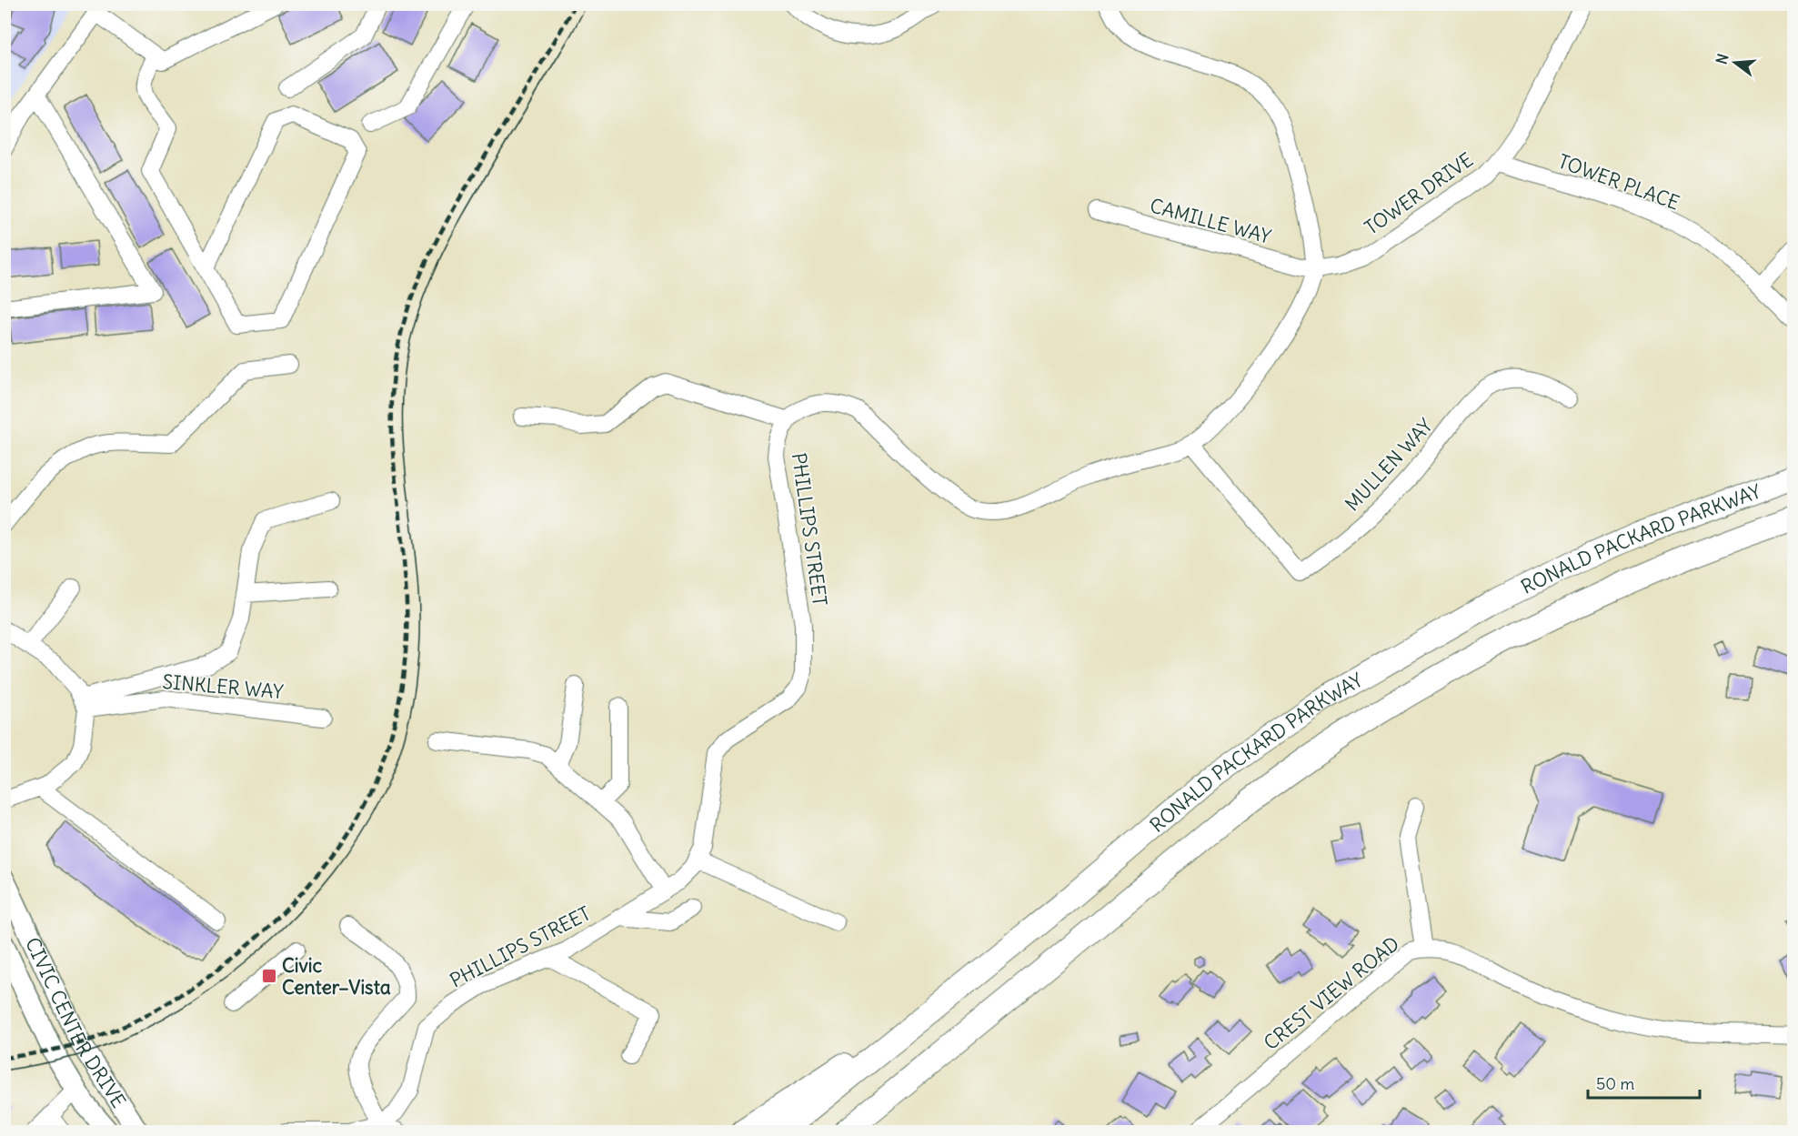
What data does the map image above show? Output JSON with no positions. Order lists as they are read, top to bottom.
{
  "streets": {
    "highway": ["RONALD PACKARD PARKWAY"],
    "main road": ["CIVIC CENTER DRIVE"],
    "street": [
      "TOWER PLACE",
      "TOWER DRIVE",
      "CAMILLE WAY",
      "MULLEN WAY",
      "PHILLIPS STREET",
      "SINKLER WAY",
      "CREST VIEW ROAD"
    ]
  },
  "crossings": [
    ["TOWER PLACE", "TOWER DRIVE"],
    ["TOWER DRIVE", "CAMILLE WAY"]
  ],
  "places": {
    "transit": ["Civic Center–Vista"]
  },
  "scale_bar": "50 m",
  "north": "left"
}
